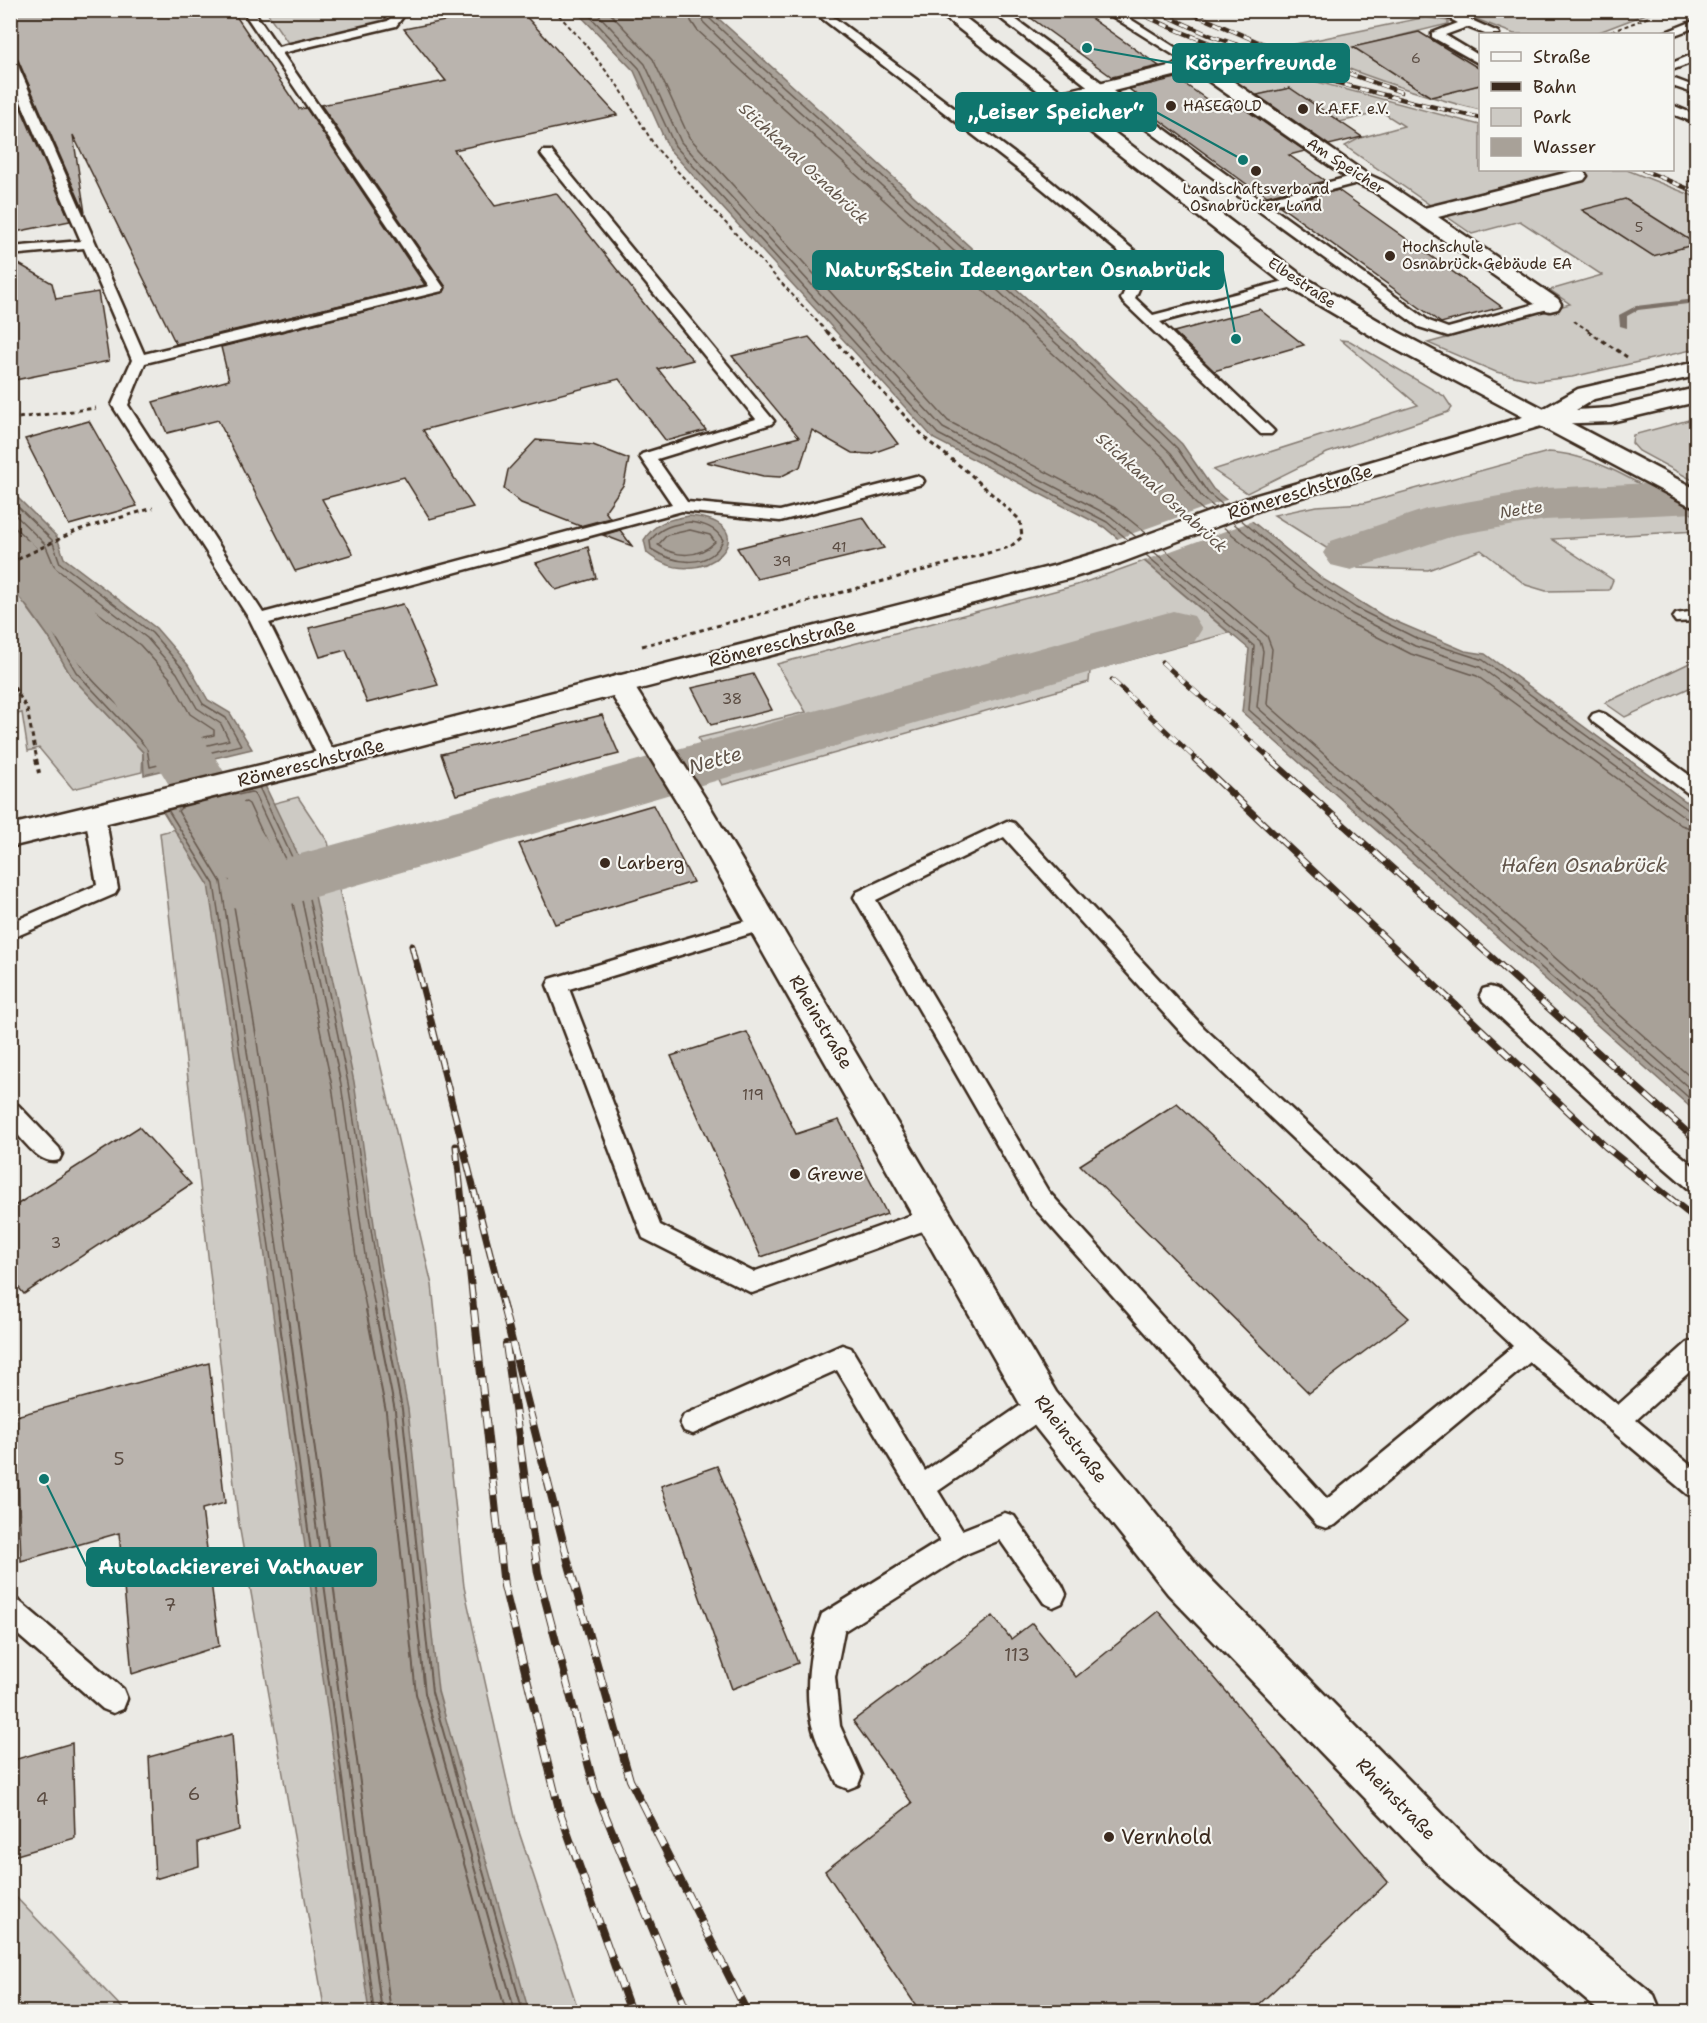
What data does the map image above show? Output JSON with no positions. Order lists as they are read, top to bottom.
{
  "streets": {
    "street": [
      "Am Speicher",
      "Elbestraße",
      "Römereschstraße",
      "Rheinstraße"
    ]
  },
  "crossings": [
    ["Elbestraße", "Römereschstraße"],
    ["Römereschstraße", "Rheinstraße"]
  ],
  "water": ["Stichkanal Osnabrück", "Nette", "Hafen Osnabrück"],
  "places": [
    "Körperfreunde",
    "HASEGOLD",
    "K.A.F.F. e.V.",
    "„Leiser Speicher“",
    "Landschaftsverband Osnabrücker Land",
    "Hochschule Osnabrück Gebäude EA",
    "Natur&Stein Ideengarten Osnabrück",
    "Larberg",
    "Grewe",
    "Autolackiererei Vathauer",
    "Vernhold"
  ],
  "house_numbers": [
    "6",
    "5",
    "41",
    "39",
    "38",
    "119",
    "3",
    "5",
    "7",
    "113",
    "6",
    "4"
  ],
  "legend": [
    "Straße",
    "Bahn",
    "Park",
    "Wasser"
  ]
}
